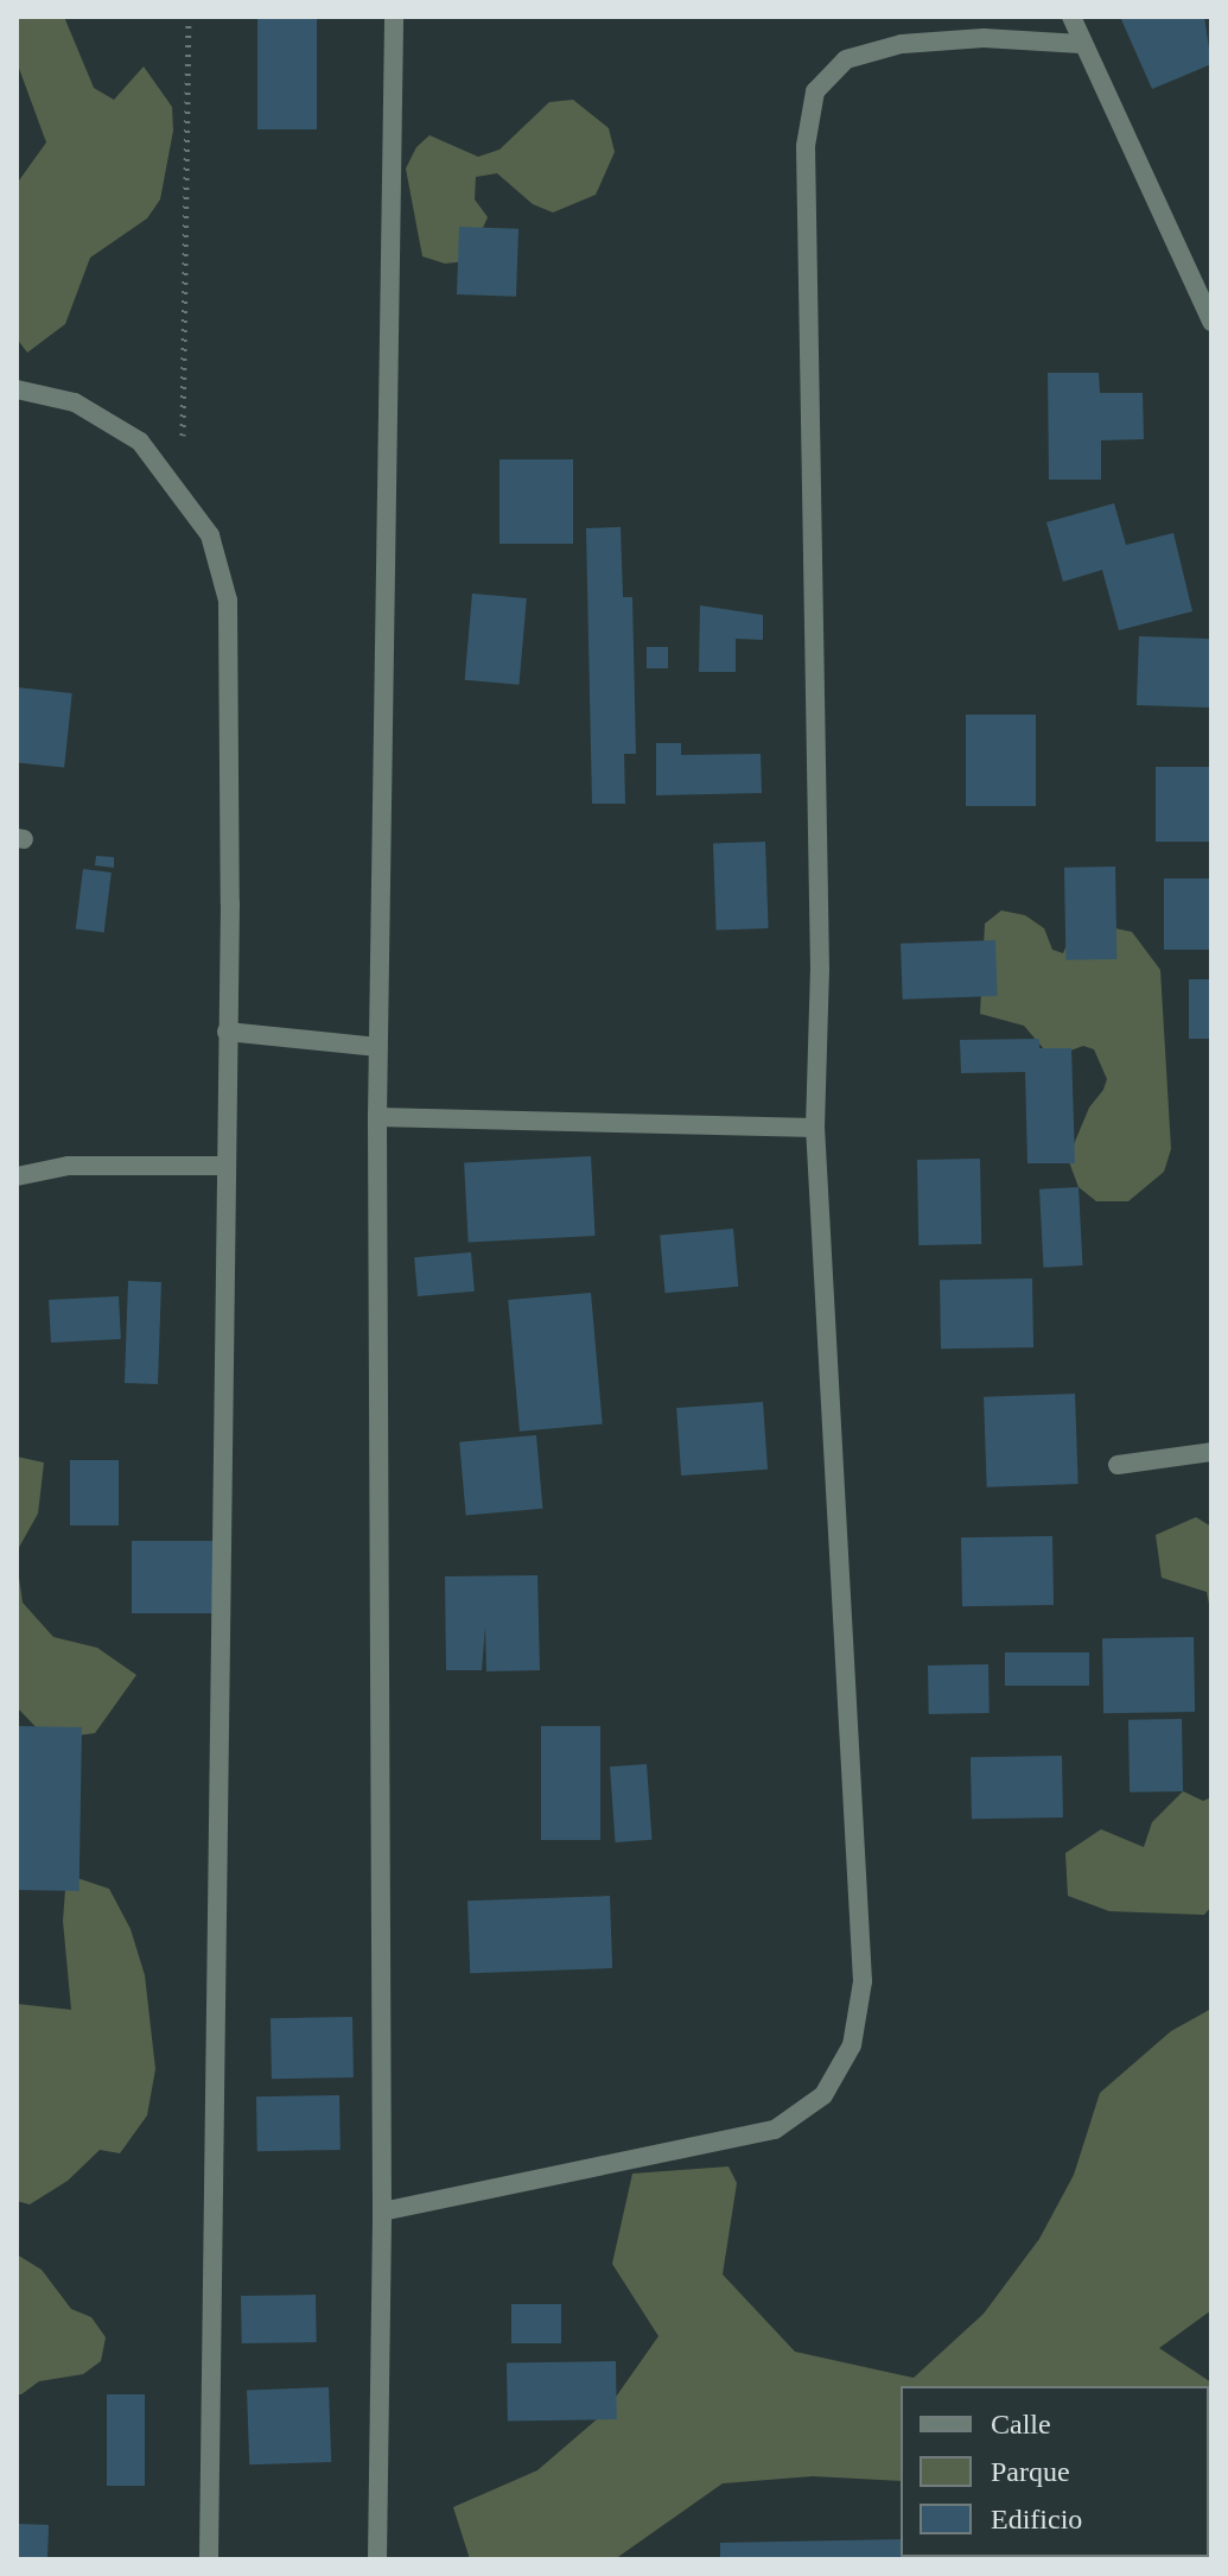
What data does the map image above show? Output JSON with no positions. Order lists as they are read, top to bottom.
{
  "legend": ["Calle", "Parque", "Edificio"]
}
